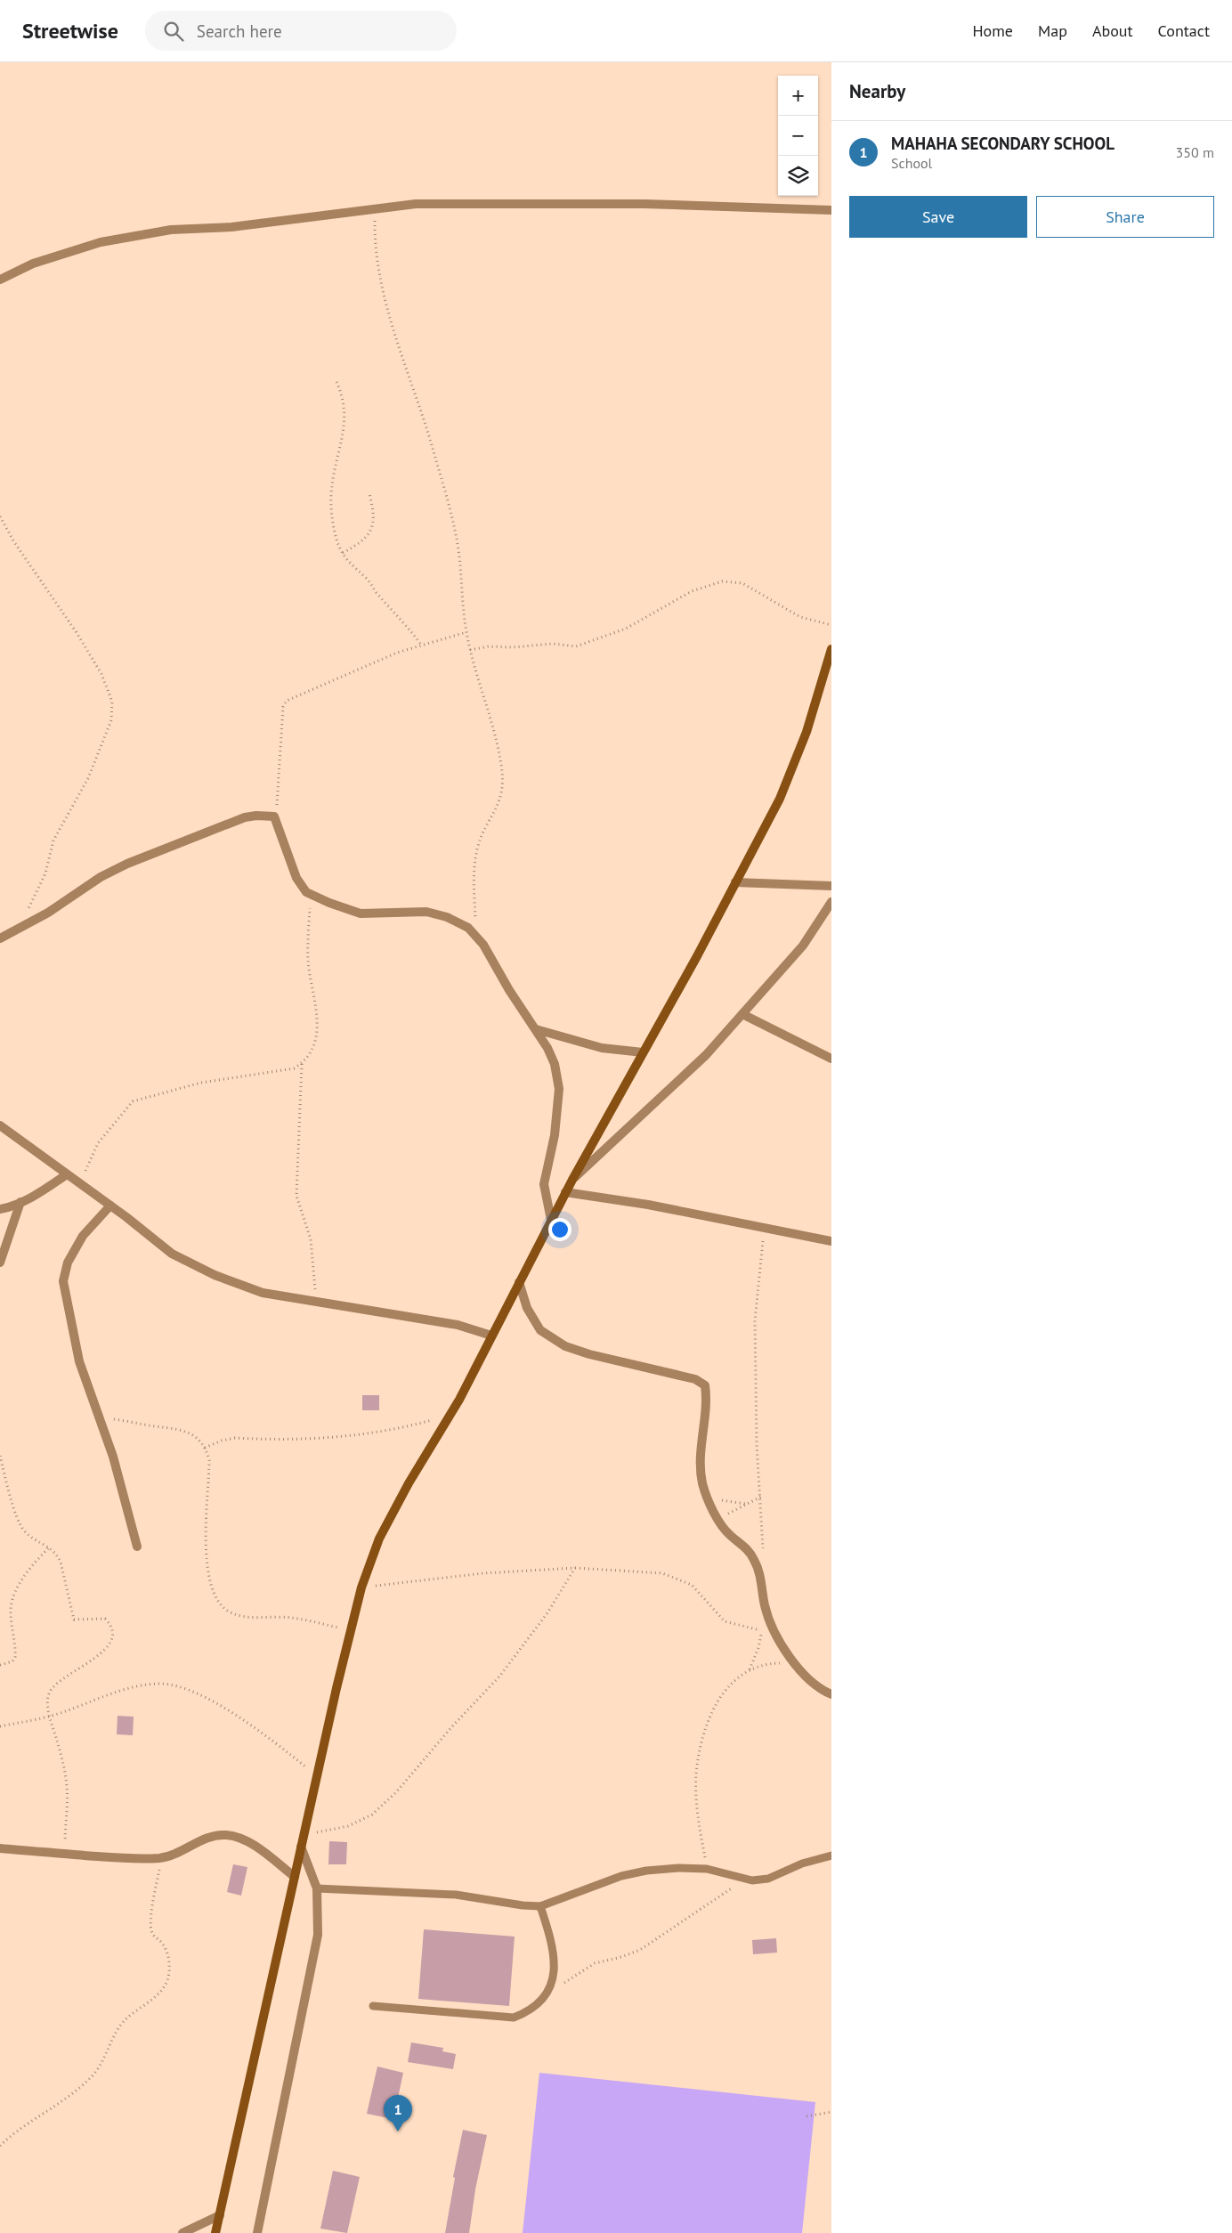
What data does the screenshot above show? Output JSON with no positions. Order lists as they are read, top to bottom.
{
  "page": {
    "header": "Streetwise",
    "search": "Search here",
    "nav": [
      "Home",
      "Map",
      "About",
      "Contact"
    ],
    "heading": "Nearby",
    "map_buttons": ["+", "−"],
    "list": [
      {
        "mark": "1",
        "name": "MAHAHA SECONDARY SCHOOL",
        "note": "School",
        "value": "350 m"
      }
    ],
    "buttons": ["Save", "Share"],
    "pins": "1"
  }
}
